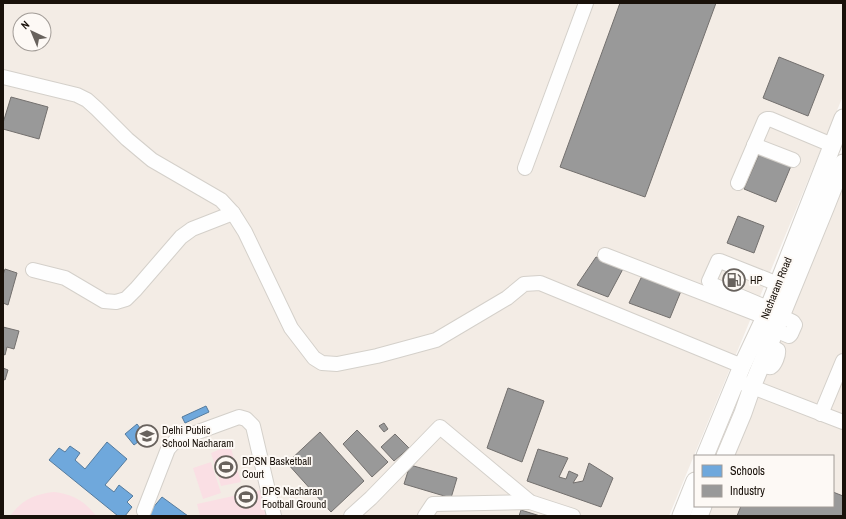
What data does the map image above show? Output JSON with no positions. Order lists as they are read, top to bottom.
{
  "streets": {
    "main road": ["Nacharam Road"]
  },
  "places": {
    "fuel station": ["HP"],
    "school or university": ["Delhi Public School Nacharam"],
    "sports": ["DPSN Basketball Court", "DPS Nacharan Football Ground"]
  },
  "legend": ["Schools", "Industry"],
  "north": "top left"
}
